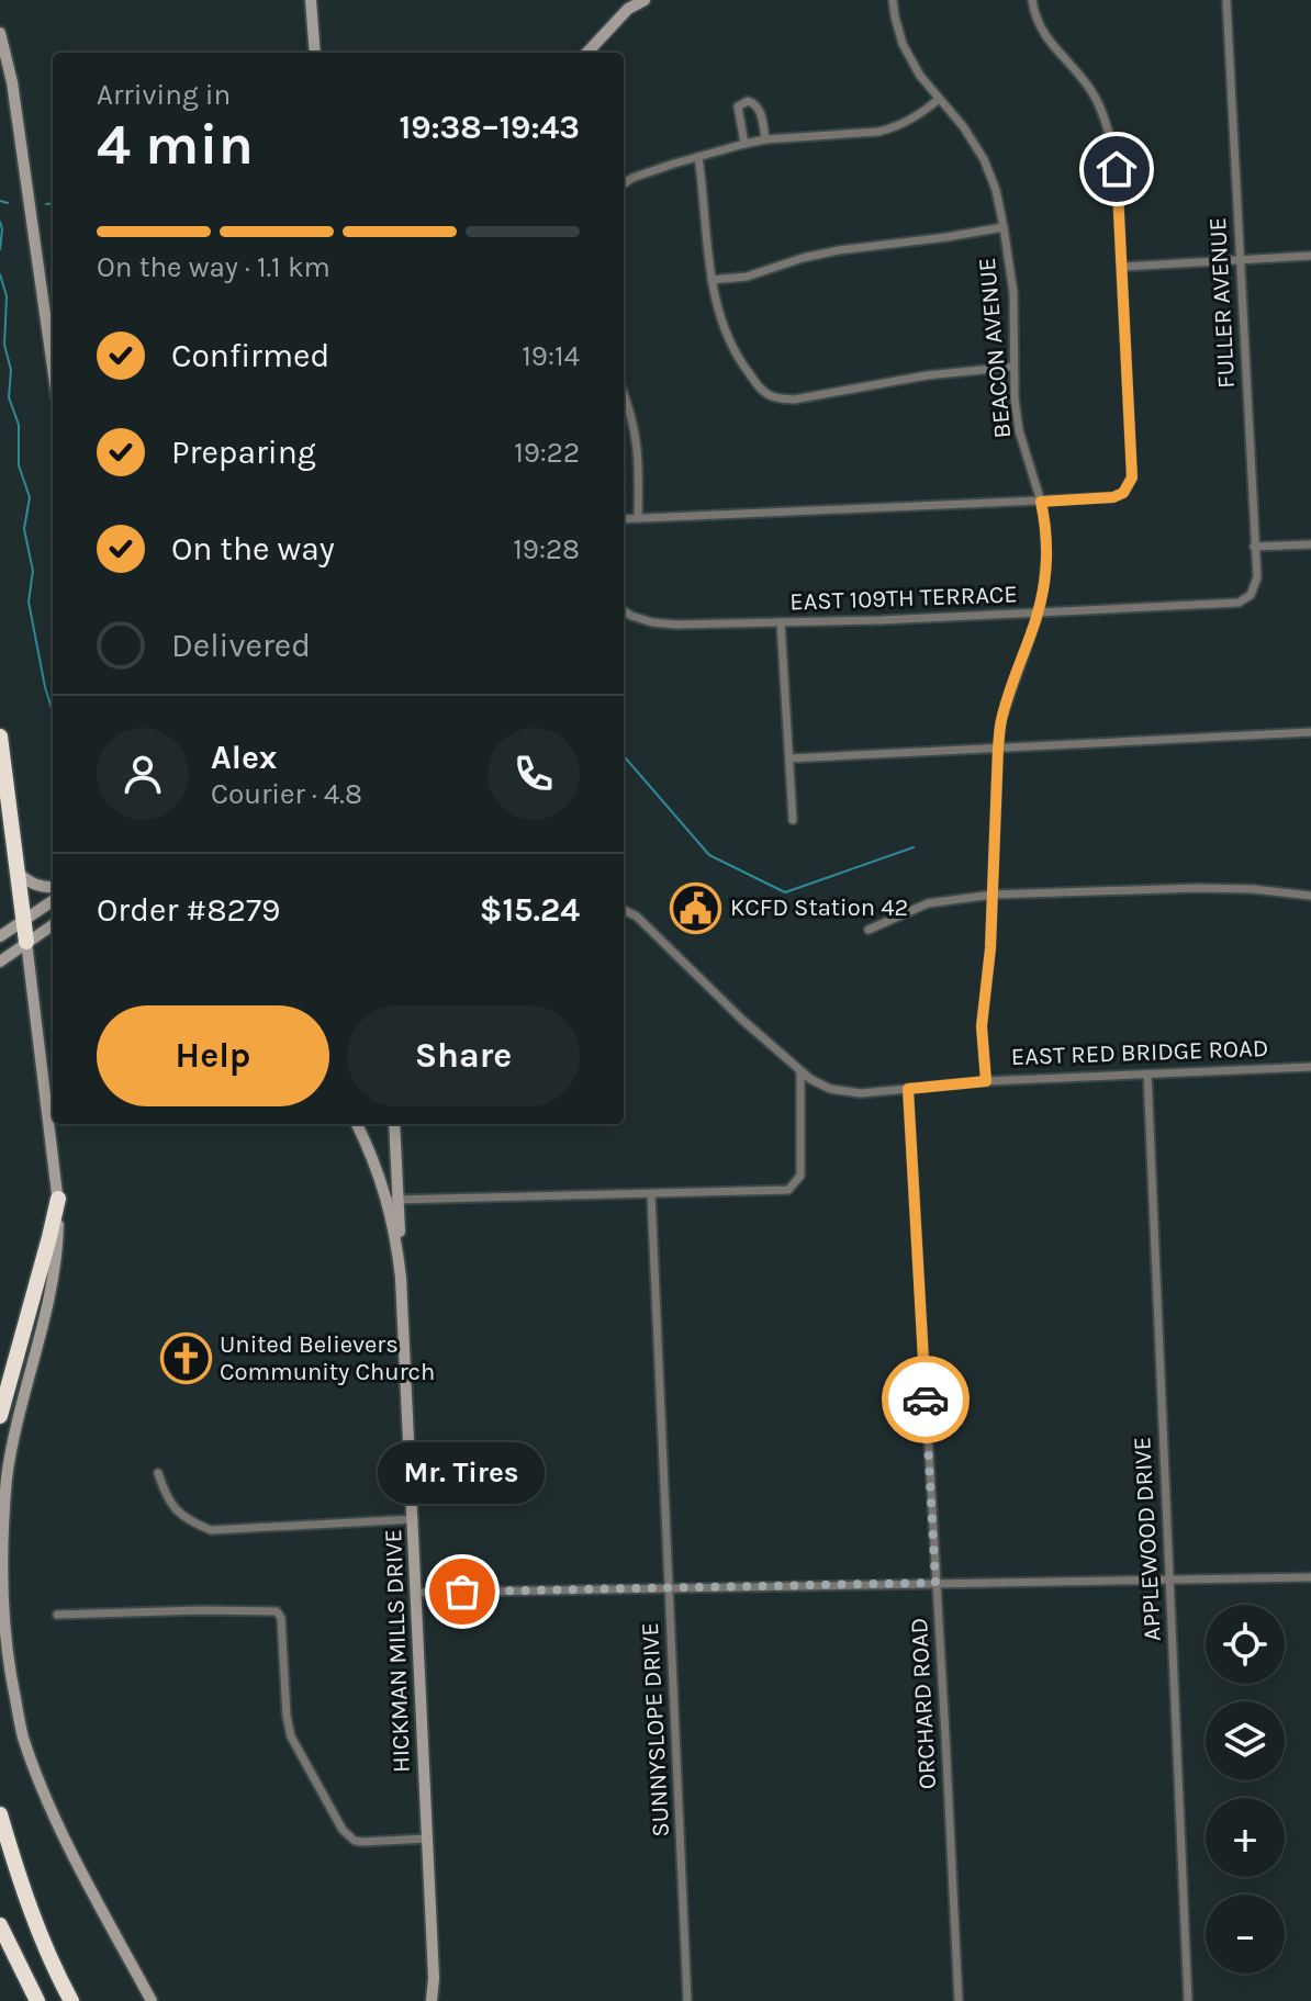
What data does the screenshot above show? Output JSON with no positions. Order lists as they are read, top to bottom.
{
  "streets": {
    "street": [
      "FULLER AVENUE",
      "BEACON AVENUE",
      "EAST 109TH TERRACE",
      "EAST RED BRIDGE ROAD",
      "APPLEWOOD DRIVE",
      "HICKMAN MILLS DRIVE",
      "ORCHARD ROAD",
      "SUNNYSLOPE DRIVE"
    ]
  },
  "crossings": [
    ["FULLER AVENUE", "EAST 109TH TERRACE"],
    ["BEACON AVENUE", "EAST 109TH TERRACE"],
    ["BEACON AVENUE", "EAST RED BRIDGE ROAD"],
    ["EAST RED BRIDGE ROAD", "APPLEWOOD DRIVE"],
    ["EAST RED BRIDGE ROAD", "ORCHARD ROAD"]
  ],
  "places": {
    "public building": ["KCFD Station 42"],
    "church": ["United Believers Community Church"],
    "other": ["Mr. Tires"]
  },
  "page": {
    "heading": ["4 min", "Arriving in", "19:38–19:43"],
    "panel": [
      "Alex",
      "Courier · 4.8",
      "Order #8279",
      "$15.24"
    ],
    "bar": "On the way · 1.1 km",
    "list": [
      ["Confirmed", "19:14"],
      ["Preparing", "19:22"],
      ["On the way", "19:28"],
      "Delivered"
    ],
    "buttons": ["Help", "Share"],
    "bubble": "Mr. Tires",
    "map_buttons": ["+", "−"]
  }
}
